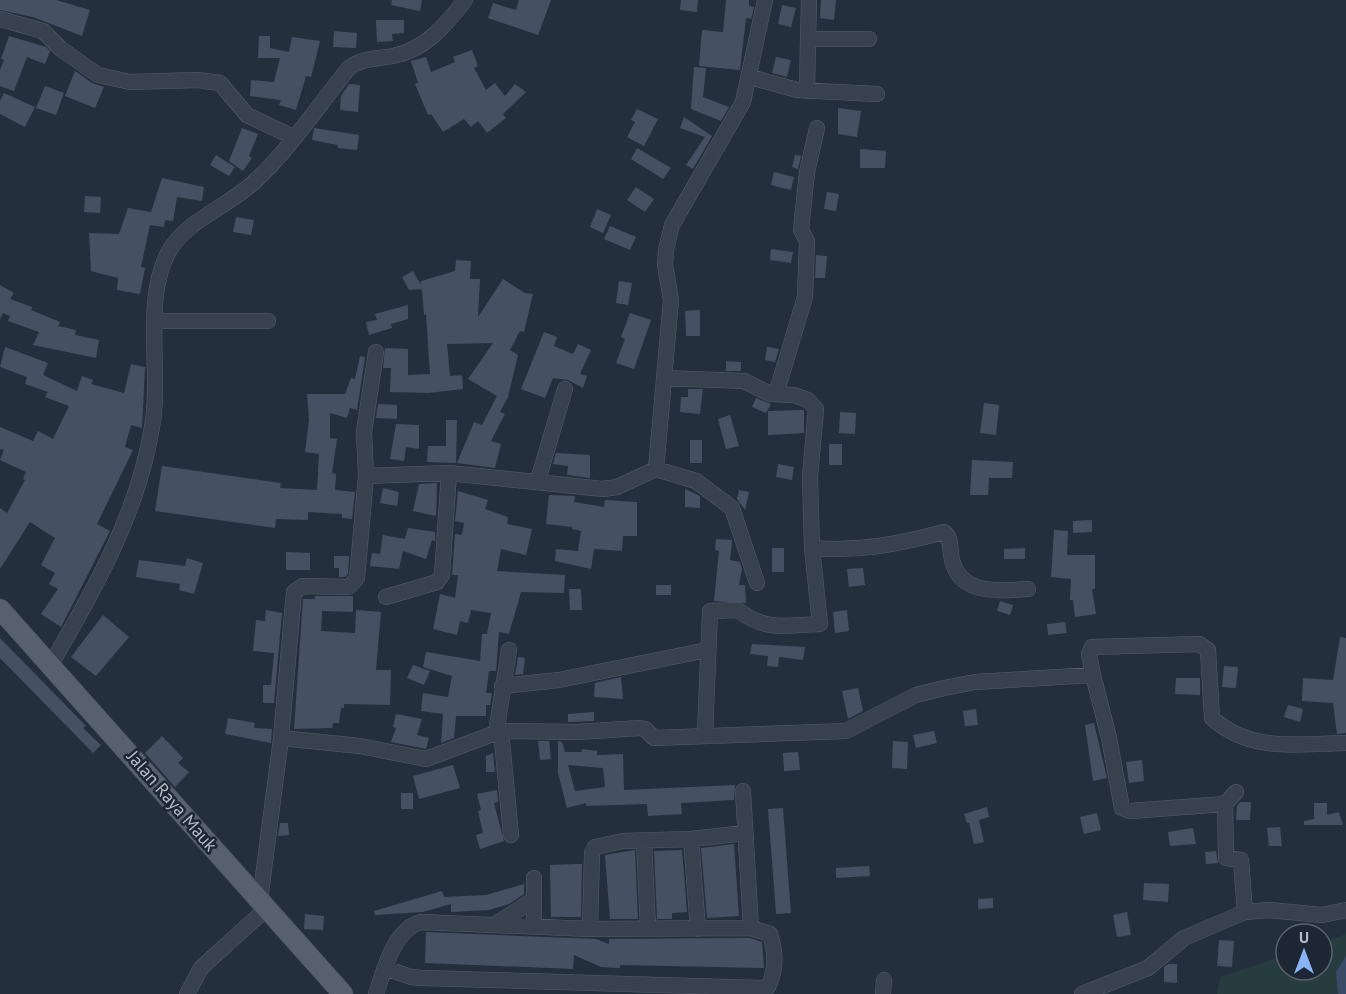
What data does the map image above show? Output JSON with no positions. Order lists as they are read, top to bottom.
{
  "streets": {
    "main road": ["Jalan Raya Mauk"]
  },
  "north": "top"
}
